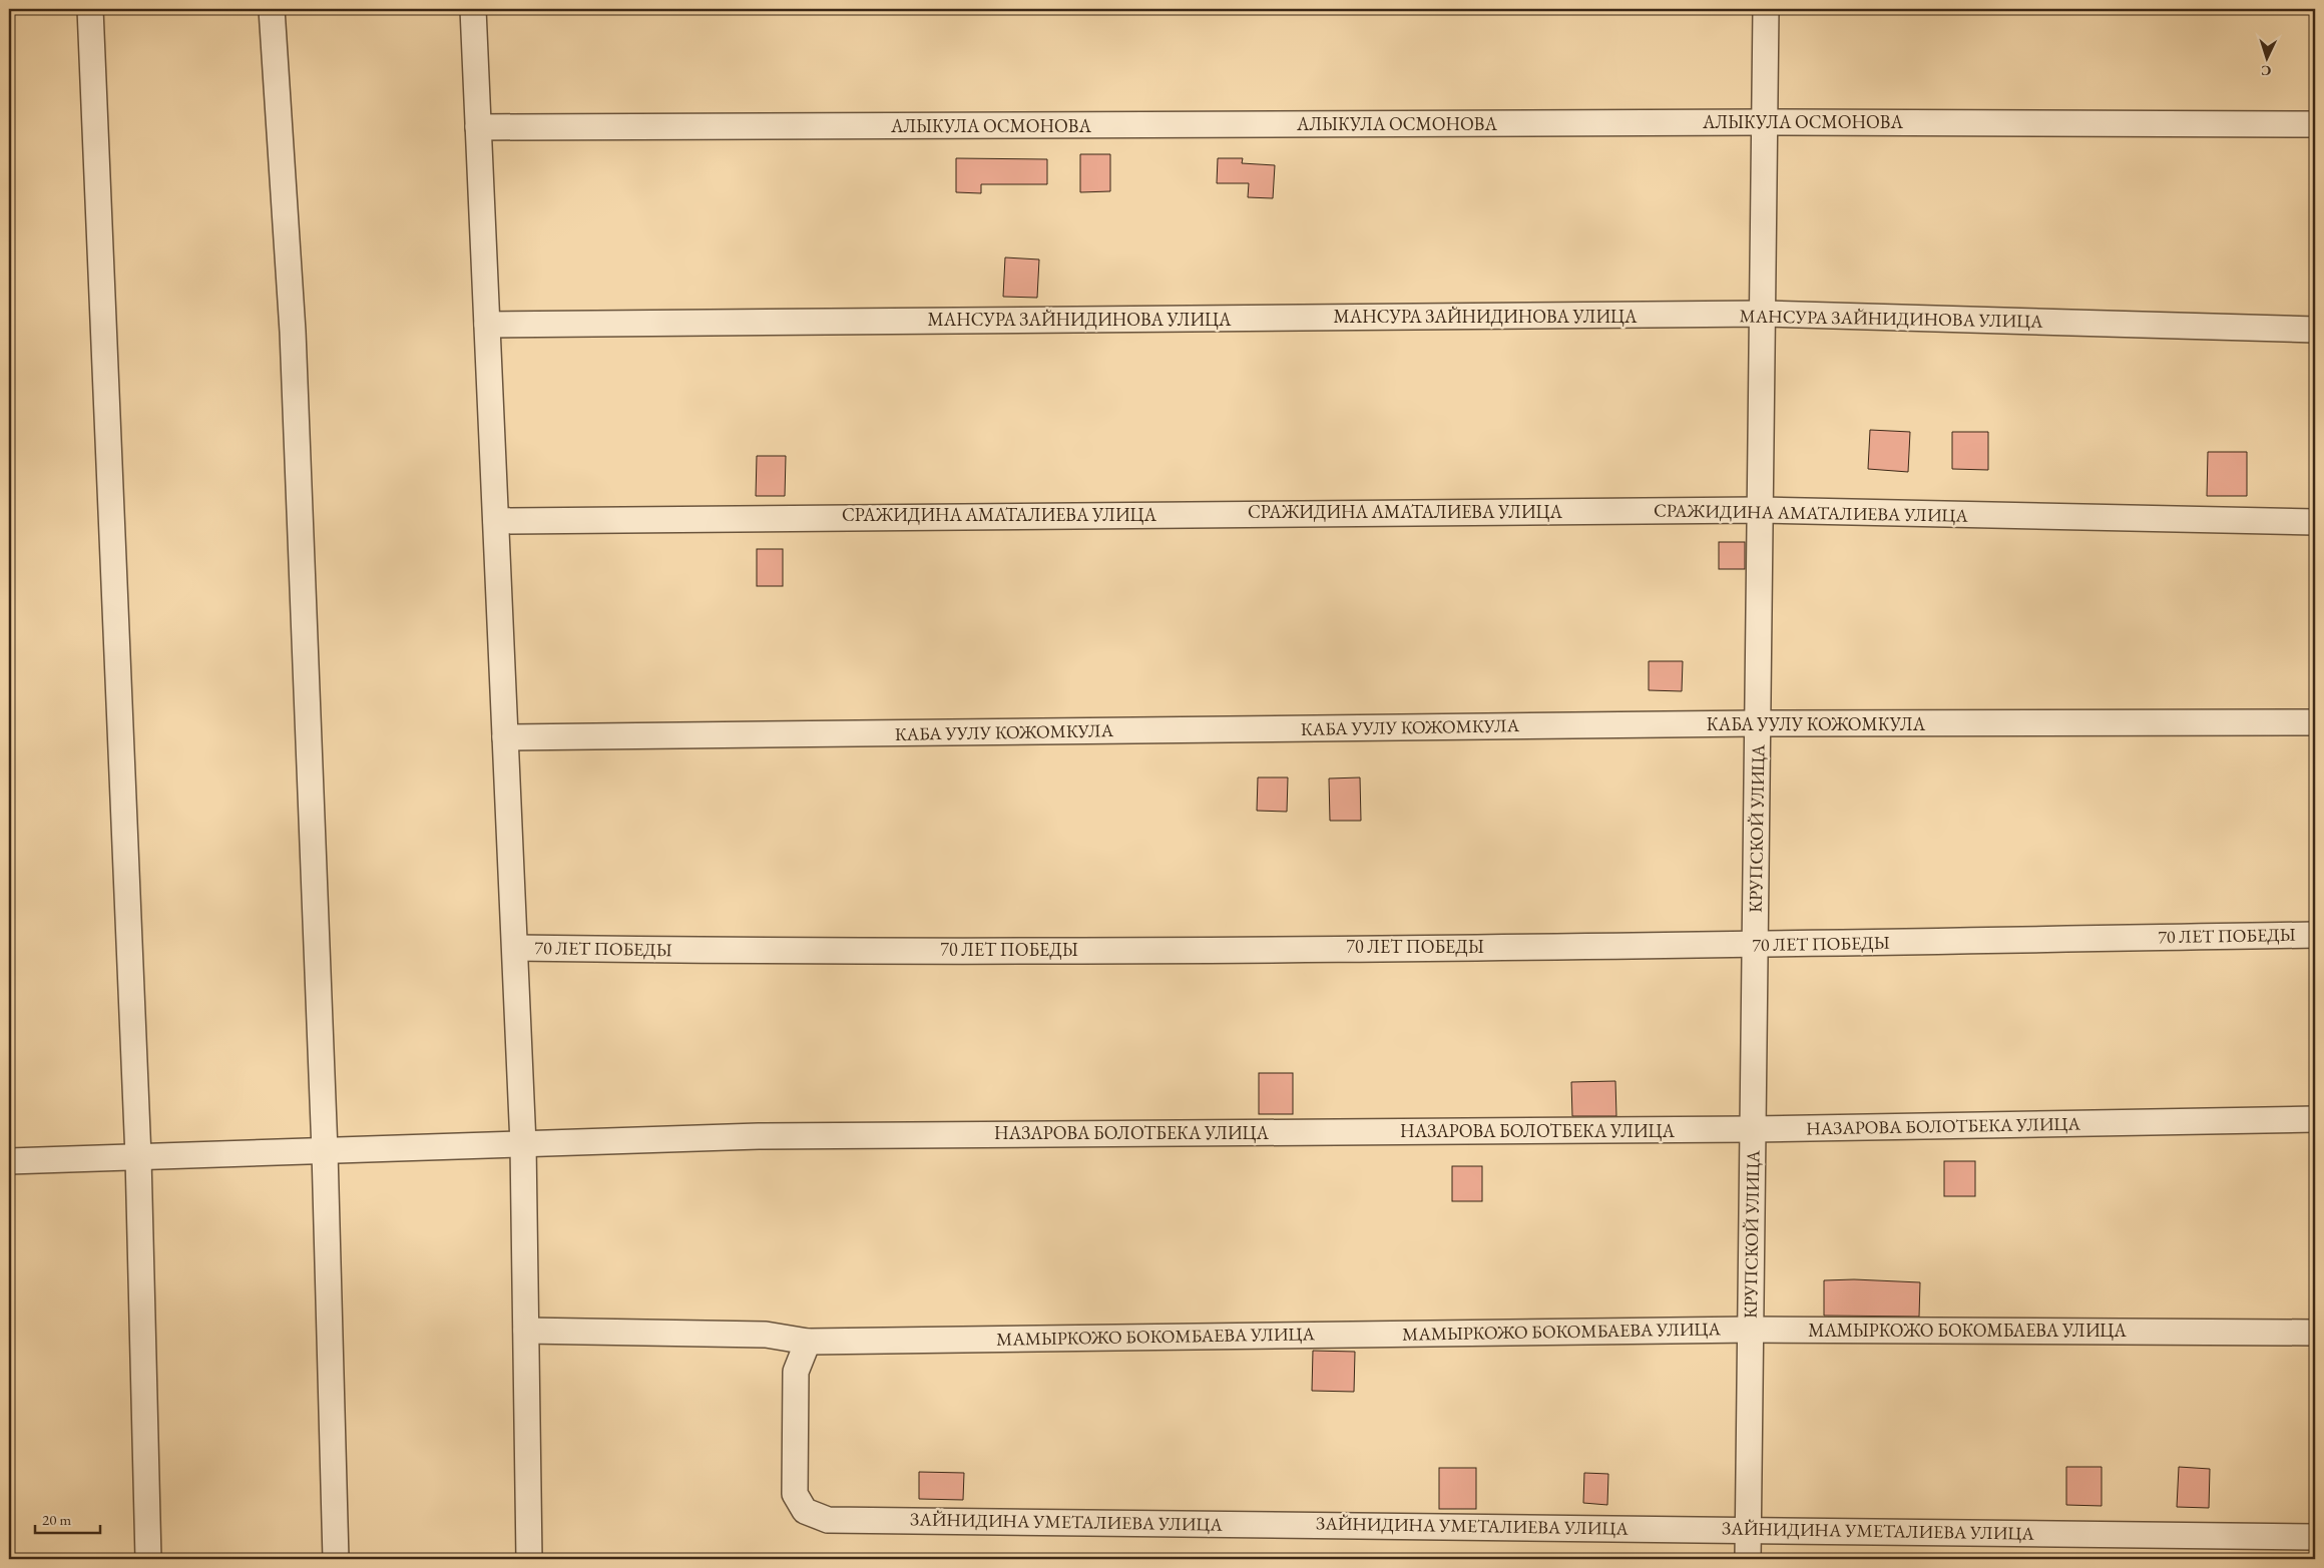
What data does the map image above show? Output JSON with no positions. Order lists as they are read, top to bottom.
{
  "streets": {
    "street": [
      "АЛЫКУЛА ОСМОНОВА",
      "МАНСУРА ЗАЙНИДИНОВА УЛИЦА",
      "СРАЖИДИНА АМАТАЛИЕВА УЛИЦА",
      "КАБА УУЛУ КОЖОМКУЛА",
      "КРУПСКОЙ УЛИЦА",
      "70 ЛЕТ ПОБЕДЫ",
      "НАЗАРОВА БОЛОТБЕКА УЛИЦА",
      "МАМЫРКОЖО БОКОМБАЕВА УЛИЦА",
      "ЗАЙНИДИНА УМЕТАЛИЕВА УЛИЦА"
    ]
  },
  "crossings": [
    ["АЛЫКУЛА ОСМОНОВА", "КРУПСКОЙ УЛИЦА"],
    ["МАНСУРА ЗАЙНИДИНОВА УЛИЦА", "КРУПСКОЙ УЛИЦА"],
    ["СРАЖИДИНА АМАТАЛИЕВА УЛИЦА", "КРУПСКОЙ УЛИЦА"],
    ["КАБА УУЛУ КОЖОМКУЛА", "КРУПСКОЙ УЛИЦА"],
    ["КРУПСКОЙ УЛИЦА", "70 ЛЕТ ПОБЕДЫ"],
    ["КРУПСКОЙ УЛИЦА", "НАЗАРОВА БОЛОТБЕКА УЛИЦА"],
    ["КРУПСКОЙ УЛИЦА", "МАМЫРКОЖО БОКОМБАЕВА УЛИЦА"],
    ["КРУПСКОЙ УЛИЦА", "ЗАЙНИДИНА УМЕТАЛИЕВА УЛИЦА"],
    ["МАМЫРКОЖО БОКОМБАЕВА УЛИЦА", "ЗАЙНИДИНА УМЕТАЛИЕВА УЛИЦА"]
  ],
  "scale_bar": "20 m",
  "north": "bottom"
}
